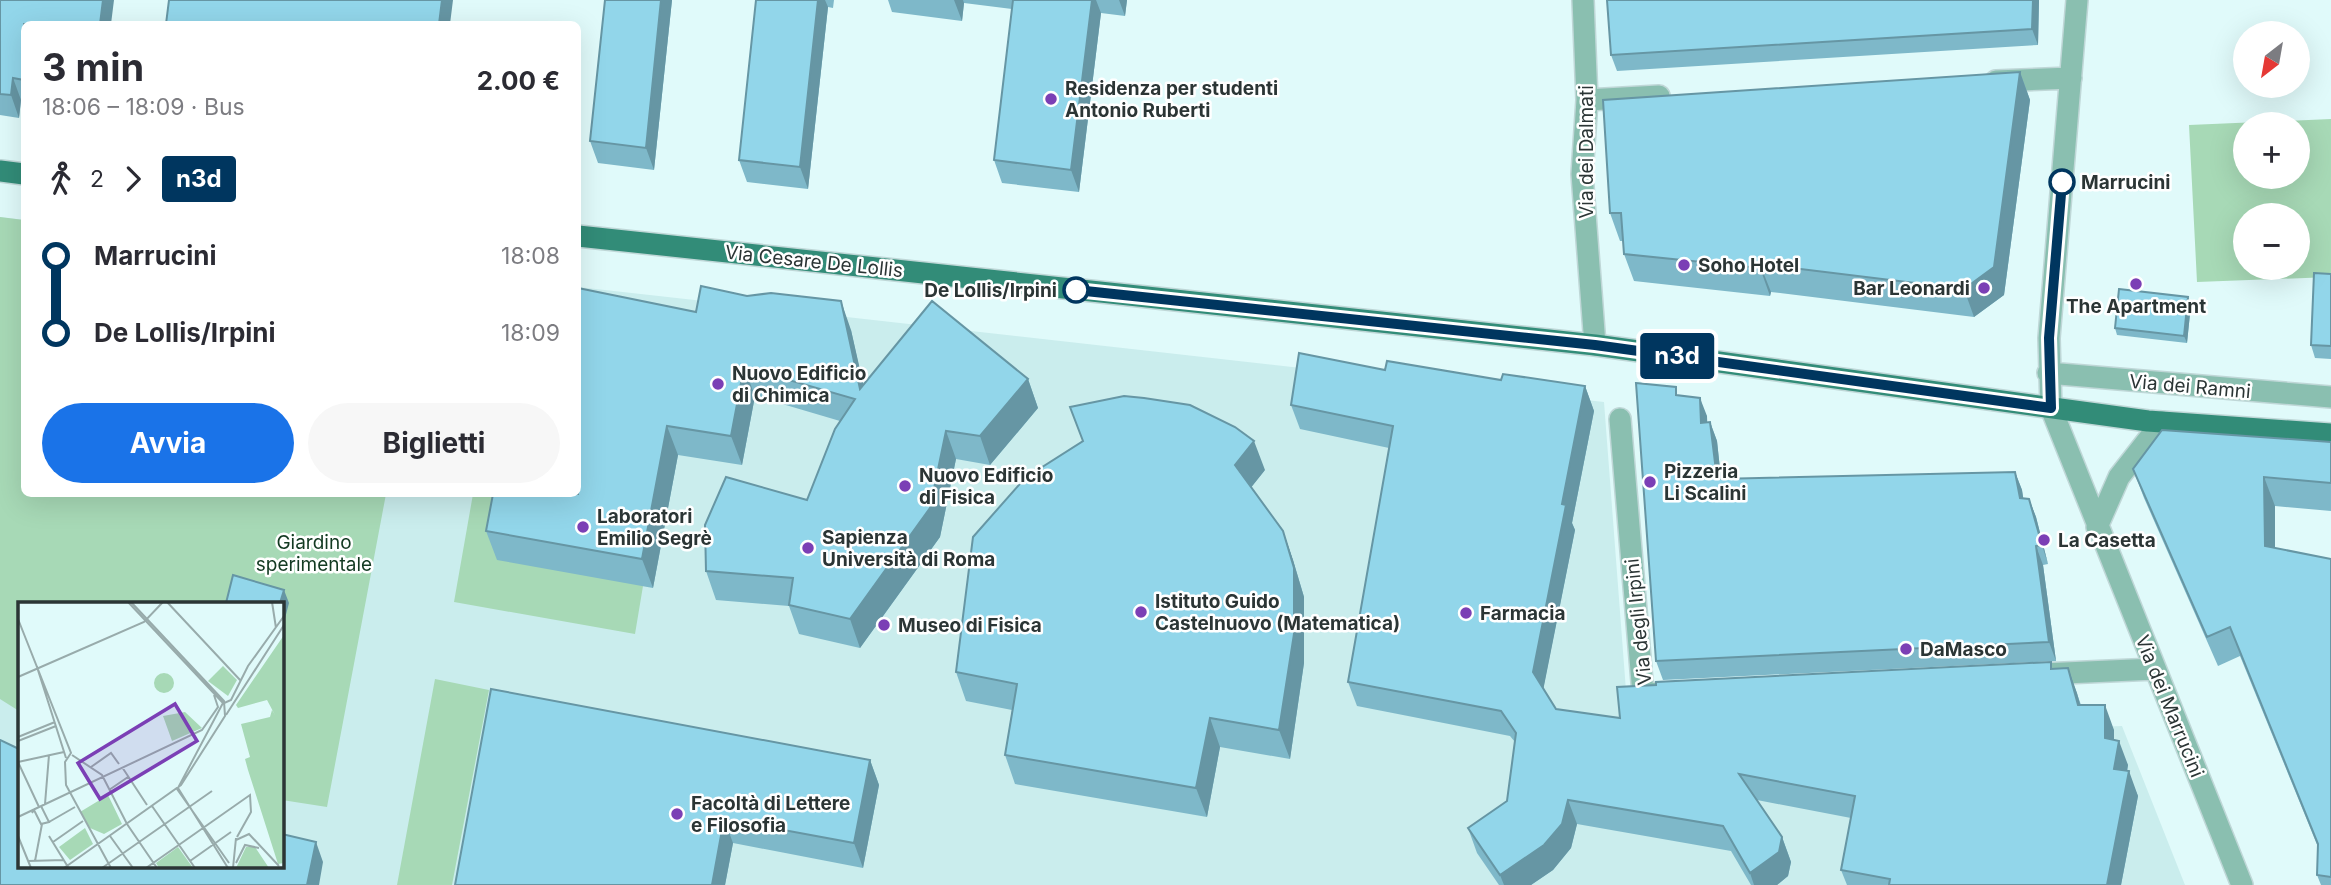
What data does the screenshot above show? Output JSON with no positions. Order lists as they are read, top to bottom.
{
  "streets": {
    "main road": ["Via Cesare De Lollis", "Via dei Ramni"],
    "street": ["Via dei Dalmati", "Via degli Irpini", "Via dei Marrucini"]
  },
  "crossings": [
    ["Via dei Dalmati", "Via Cesare De Lollis"],
    ["Via Cesare De Lollis", "Via dei Ramni"],
    ["Via Cesare De Lollis", "Via dei Marrucini"],
    ["Via dei Ramni", "Via dei Marrucini"]
  ],
  "parks": ["Giardino sperimentale"],
  "places": [
    "Residenza per studenti Antonio Ruberti",
    "Marrucini",
    "Soho Hotel",
    "The Apartment",
    "Bar Leonardi",
    "De Lollis/Irpini",
    "Nuovo Edificio di Chimica",
    "Pizzeria Li Scalini",
    "Nuovo Edificio di Fisica",
    "Laboratori Emilio Segrè",
    "La Casetta",
    "Sapienza Università di Roma",
    "Istituto Guido Castelnuovo (Matematica)",
    "Farmacia",
    "Museo di Fisica",
    "DaMasco",
    "Facoltà di Lettere e Filosofia"
  ],
  "lines": ["bus line n3d"],
  "north": "bottom left",
  "page": {
    "on_map": "n3d",
    "map_buttons": ["+", "−"],
    "heading": ["3 min", "18:06 – 18:09 · Bus", "2.00 €"],
    "legs": ["2", "n3d"],
    "list": [
      {
        "name": "Marrucini",
        "value": "18:08"
      },
      {
        "name": "De Lollis/Irpini",
        "value": "18:09"
      }
    ],
    "buttons": ["Avvia", "Biglietti"]
  }
}
